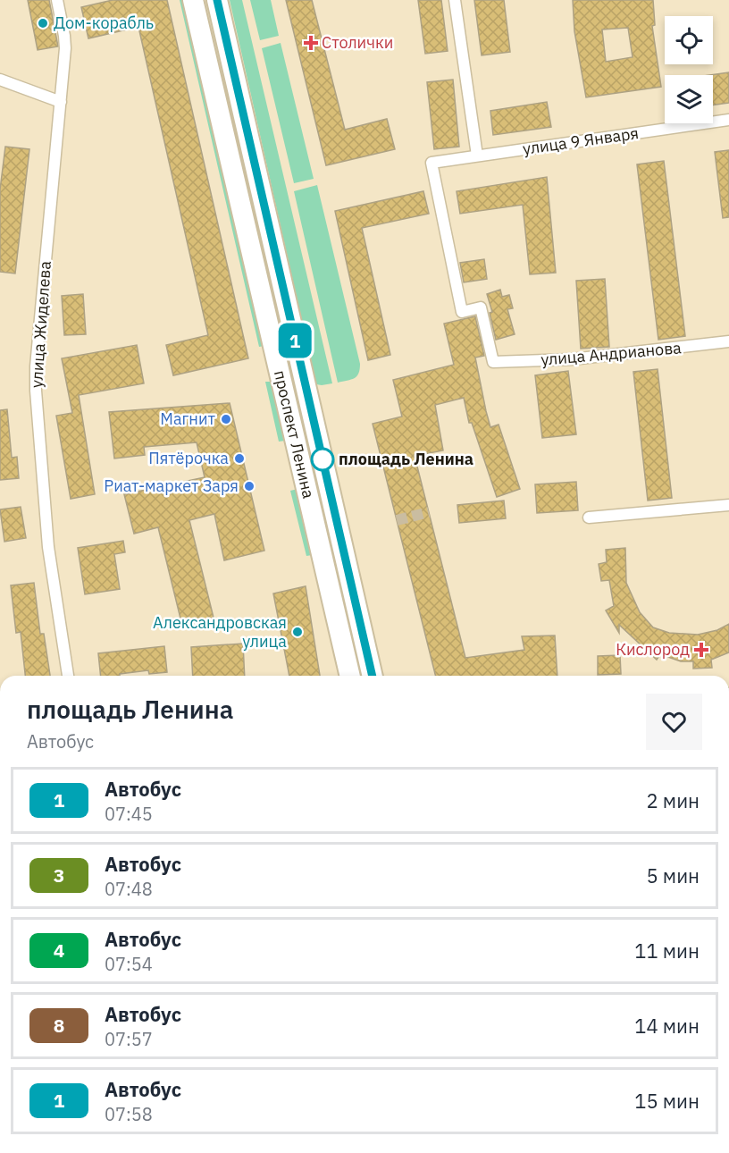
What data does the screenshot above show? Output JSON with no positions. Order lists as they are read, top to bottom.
{
  "streets": {
    "highway": ["проспект Ленина"],
    "street": ["улица 9 Января", "улица Жиделева", "улица Андрианова"]
  },
  "crossings": [
    ["улица 9 Января", "улица Андрианова"]
  ],
  "places": {
    "other": [
      "Дом-корабль",
      "Магнит",
      "Пятёрочка",
      "площадь Ленина",
      "Риат-маркет Заря",
      "Александровская улица"
    ],
    "health": ["Столички", "Кислород"]
  },
  "lines": ["bus line 1"],
  "page": {
    "on_map": "1",
    "heading": ["площадь Ленина", "Автобус"],
    "list": [
      {
        "mark": "1",
        "name": "Автобус",
        "note": "07:45",
        "value": "2 мин"
      },
      {
        "mark": "3",
        "name": "Автобус",
        "note": "07:48",
        "value": "5 мин"
      },
      {
        "mark": "4",
        "name": "Автобус",
        "note": "07:54",
        "value": "11 мин"
      },
      {
        "mark": "8",
        "name": "Автобус",
        "note": "07:57",
        "value": "14 мин"
      },
      {
        "mark": "1",
        "name": "Автобус",
        "note": "07:58",
        "value": "15 мин"
      }
    ]
  }
}
